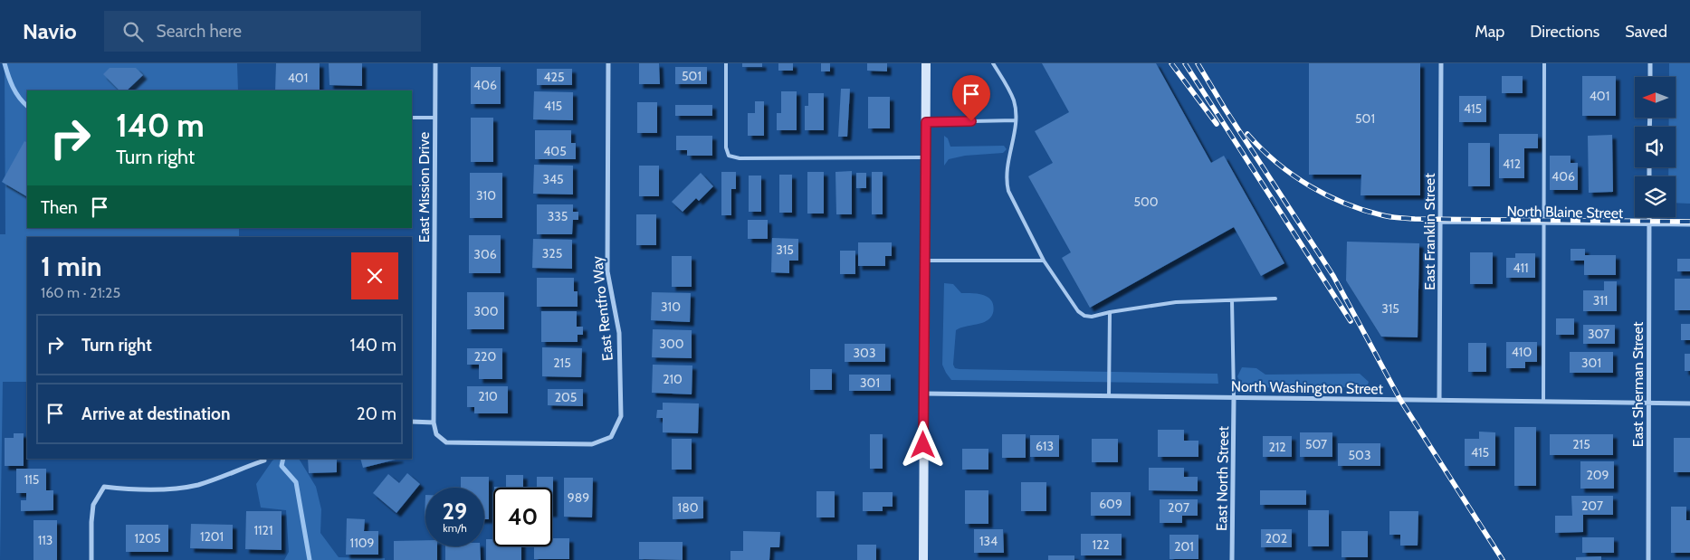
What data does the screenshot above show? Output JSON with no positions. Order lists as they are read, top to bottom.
{
  "streets": {
    "street": [
      "East Mission Drive",
      "North Blaine Street",
      "East Franklin Street",
      "East Rentfro Way",
      "East Sherman Street",
      "North Washington Street",
      "East North Street"
    ]
  },
  "crossings": [
    ["East Mission Drive", "East Rentfro Way"],
    ["North Blaine Street", "East Franklin Street"],
    ["North Blaine Street", "East Sherman Street"],
    ["East Franklin Street", "North Washington Street"],
    ["East Sherman Street", "North Washington Street"],
    ["North Washington Street", "East North Street"]
  ],
  "house_numbers": [
    "501",
    "425",
    "401",
    "406",
    "401",
    "415",
    "415",
    "501",
    "405",
    "412",
    "406",
    "345",
    "310",
    "500",
    "335",
    "315",
    "325",
    "306",
    "411",
    "311",
    "310",
    "315",
    "300",
    "307",
    "300",
    "410",
    "303",
    "220",
    "215",
    "301",
    "210",
    "301",
    "210",
    "205",
    "507",
    "215",
    "613",
    "212",
    "415",
    "503",
    "209",
    "115",
    "989",
    "609",
    "207",
    "180",
    "207",
    "1121",
    "1201",
    "1205",
    "202",
    "113",
    "134",
    "1109",
    "122",
    "201"
  ],
  "north": "left",
  "page": {
    "header": "Navio",
    "search": "Search here",
    "nav": ["Map", "Directions", "Saved"],
    "turn": ["140 m", "Turn right"],
    "then": "Then",
    "heading": ["1 min", "160 m · 21:25"],
    "list": [
      {
        "name": "Turn right",
        "value": "140 m"
      },
      {
        "name": "Arrive at destination",
        "value": "20 m"
      }
    ],
    "speed": "29 km/h",
    "limit": "40"
  }
}
